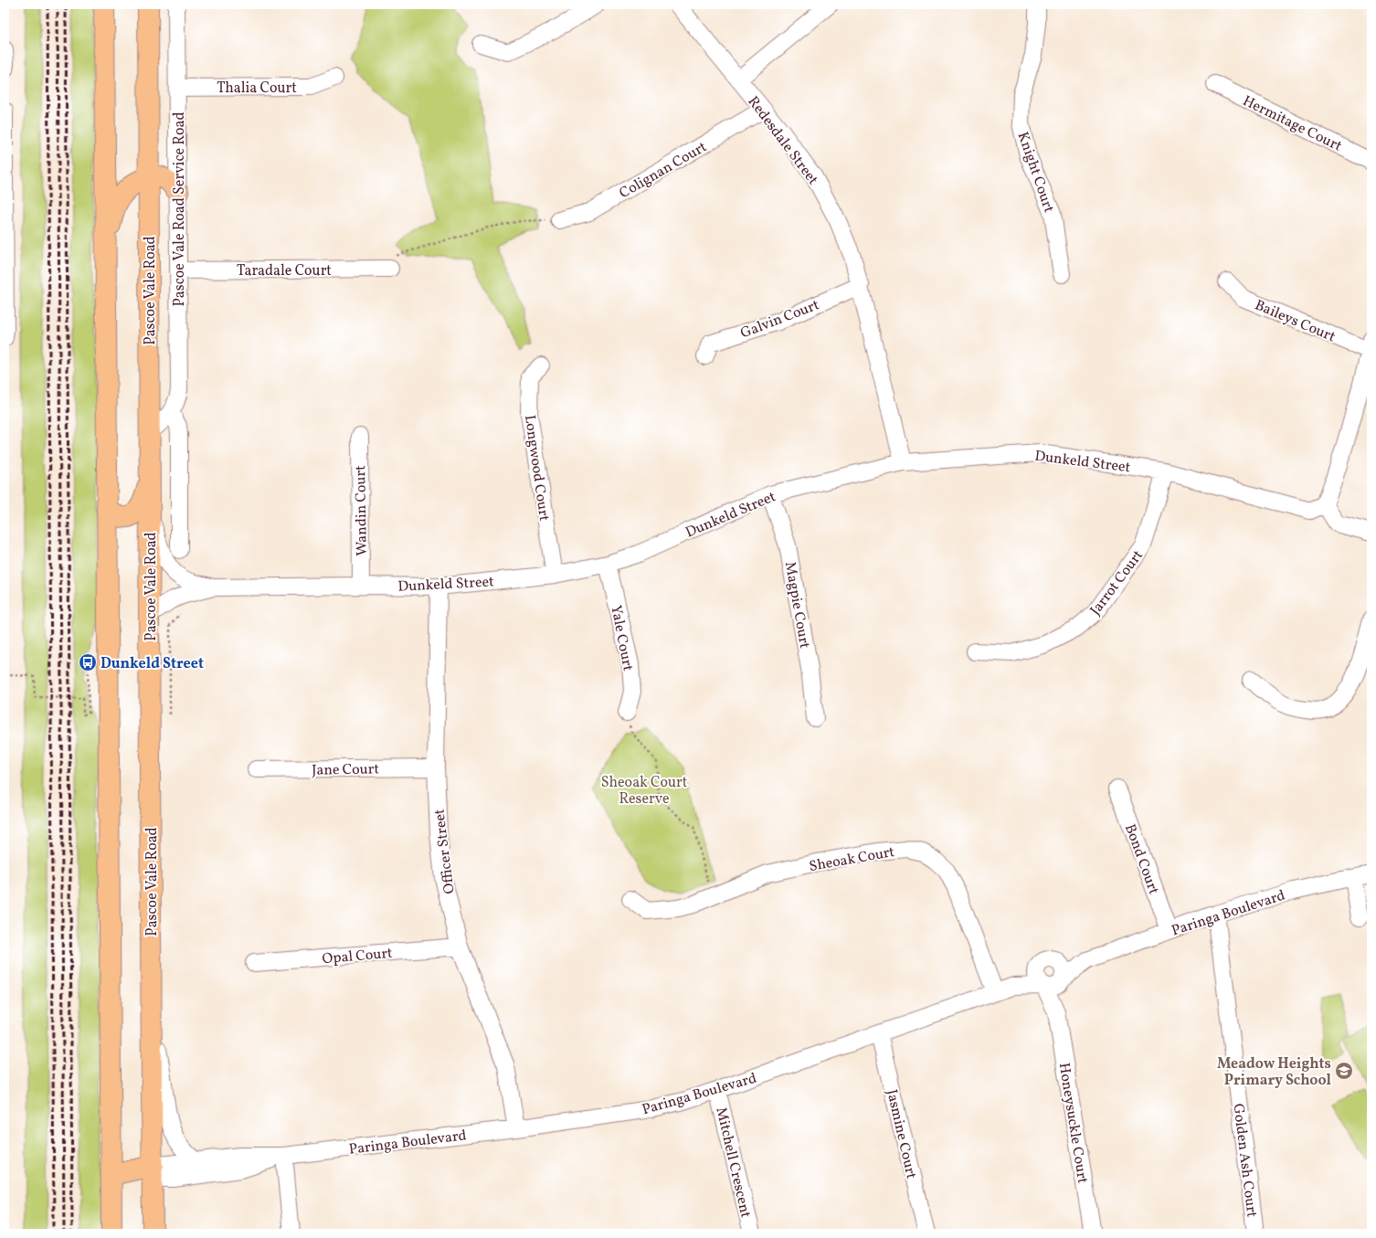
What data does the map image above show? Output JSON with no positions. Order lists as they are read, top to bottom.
{
  "streets": {
    "main road": ["Pascoe Vale Road"],
    "street": [
      "Thalia Court",
      "Hermitage Court",
      "Redesdale Street",
      "Colignan Court",
      "Knight Court",
      "Pascoe Vale Road Service Road",
      "Taradale Court",
      "Galvin Court",
      "Baileys Court",
      "Dunkeld Street",
      "Longwood Court",
      "Wandin Court",
      "Jarrot Court",
      "Magpie Court",
      "Yale Court",
      "Jane Court",
      "Officer Street",
      "Sheoak Court",
      "Bond Court",
      "Paringa Boulevard",
      "Opal Court",
      "Honeysuckle Court",
      "Jasmine Court",
      "Golden Ash Court",
      "Mitchell Crescent"
    ]
  },
  "crossings": [
    ["Thalia Court", "Pascoe Vale Road Service Road"],
    ["Redesdale Street", "Colignan Court"],
    ["Redesdale Street", "Galvin Court"],
    ["Redesdale Street", "Dunkeld Street"],
    ["Pascoe Vale Road Service Road", "Taradale Court"],
    ["Pascoe Vale Road Service Road", "Pascoe Vale Road"],
    ["Pascoe Vale Road", "Dunkeld Street"],
    ["Pascoe Vale Road", "Paringa Boulevard"],
    ["Dunkeld Street", "Longwood Court"],
    ["Dunkeld Street", "Wandin Court"],
    ["Dunkeld Street", "Jarrot Court"],
    ["Dunkeld Street", "Magpie Court"],
    ["Dunkeld Street", "Yale Court"],
    ["Dunkeld Street", "Officer Street"],
    ["Jane Court", "Officer Street"],
    ["Officer Street", "Paringa Boulevard"],
    ["Officer Street", "Opal Court"],
    ["Sheoak Court", "Paringa Boulevard"],
    ["Bond Court", "Paringa Boulevard"],
    ["Paringa Boulevard", "Honeysuckle Court"],
    ["Paringa Boulevard", "Jasmine Court"],
    ["Paringa Boulevard", "Golden Ash Court"],
    ["Paringa Boulevard", "Mitchell Crescent"]
  ],
  "parks": ["Sheoak Court Reserve"],
  "places": {
    "bus stop": ["Dunkeld Street"],
    "school or university": ["Meadow Heights Primary School"]
  }
}
